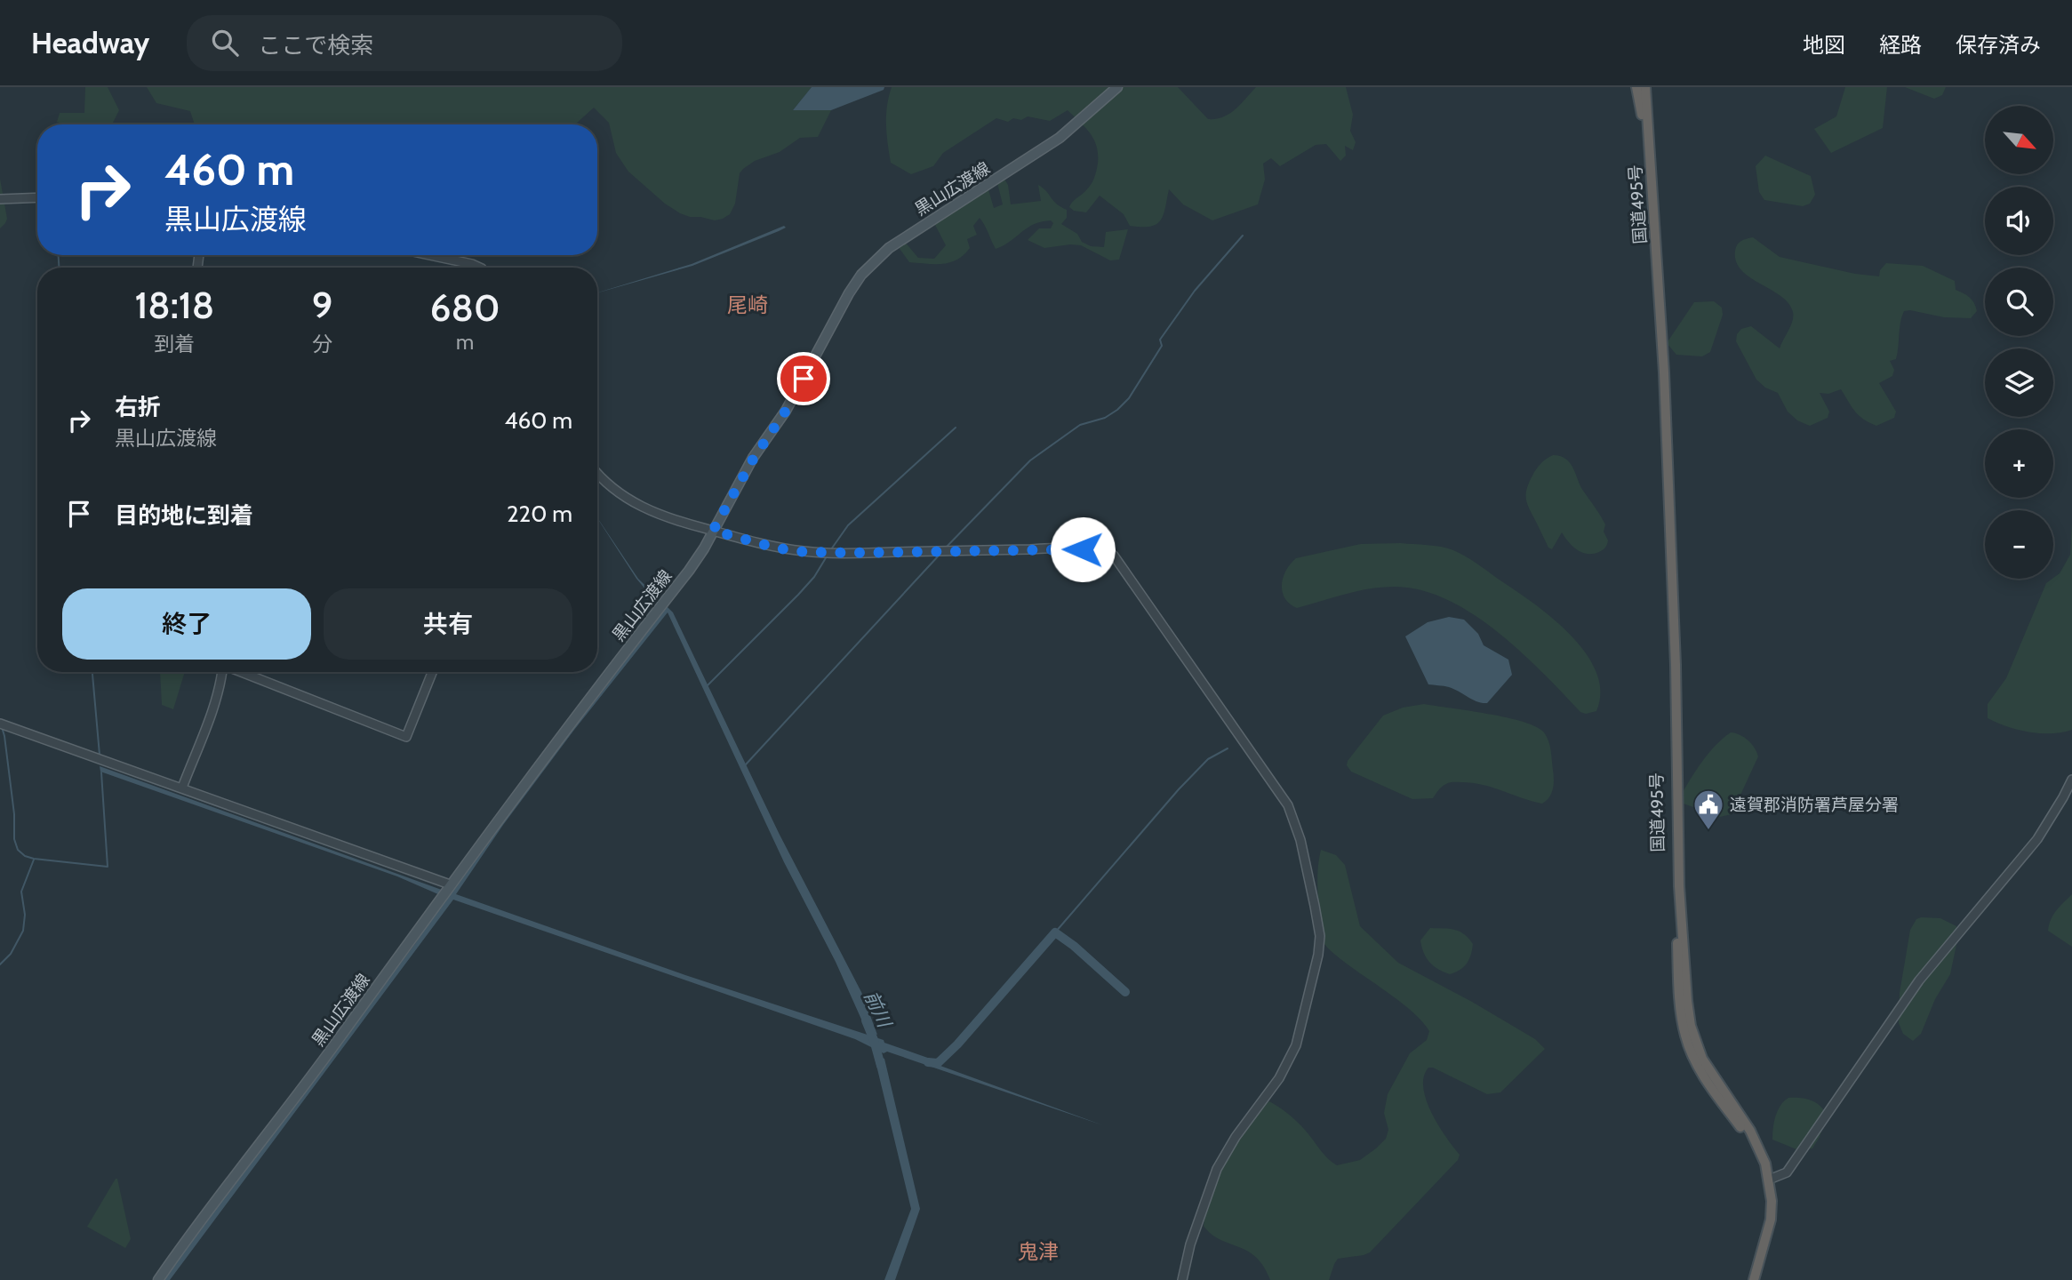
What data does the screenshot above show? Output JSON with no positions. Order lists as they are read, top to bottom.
{
  "streets": {
    "highway": ["国道495号"],
    "main road": ["黒山広渡線"]
  },
  "districts": ["尾崎", "鬼津"],
  "water": ["前川"],
  "places": {
    "public building": ["遠賀郡消防署芦屋分署"]
  },
  "north": "bottom right",
  "page": {
    "header": "Headway",
    "search": "ここで検索",
    "nav": ["地図", "経路", "保存済み"],
    "map_buttons": ["+", "−"],
    "turn": ["460 m", "黒山広渡線"],
    "eta": [
      "18:18",
      "到着",
      "9",
      "分",
      "680",
      "m"
    ],
    "list": [
      {
        "name": "右折",
        "note": "黒山広渡線",
        "value": "460 m"
      },
      {
        "name": "目的地に到着",
        "value": "220 m"
      }
    ],
    "buttons": ["終了", "共有"]
  }
}
